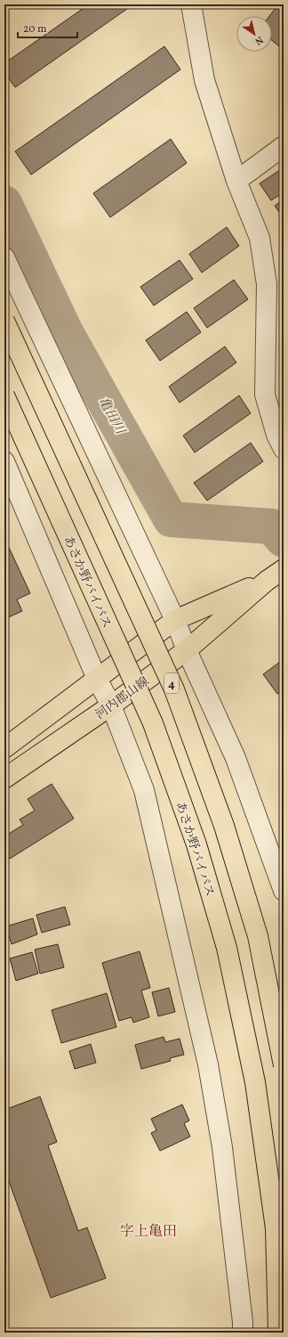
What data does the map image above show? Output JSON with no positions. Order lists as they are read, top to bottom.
{
  "streets": {
    "main road": ["あさか野バイパス", "4", "河内郡山線"]
  },
  "districts": ["字上亀田"],
  "water": ["亀田川"],
  "scale_bar": "20 m",
  "north": "bottom right"
}
